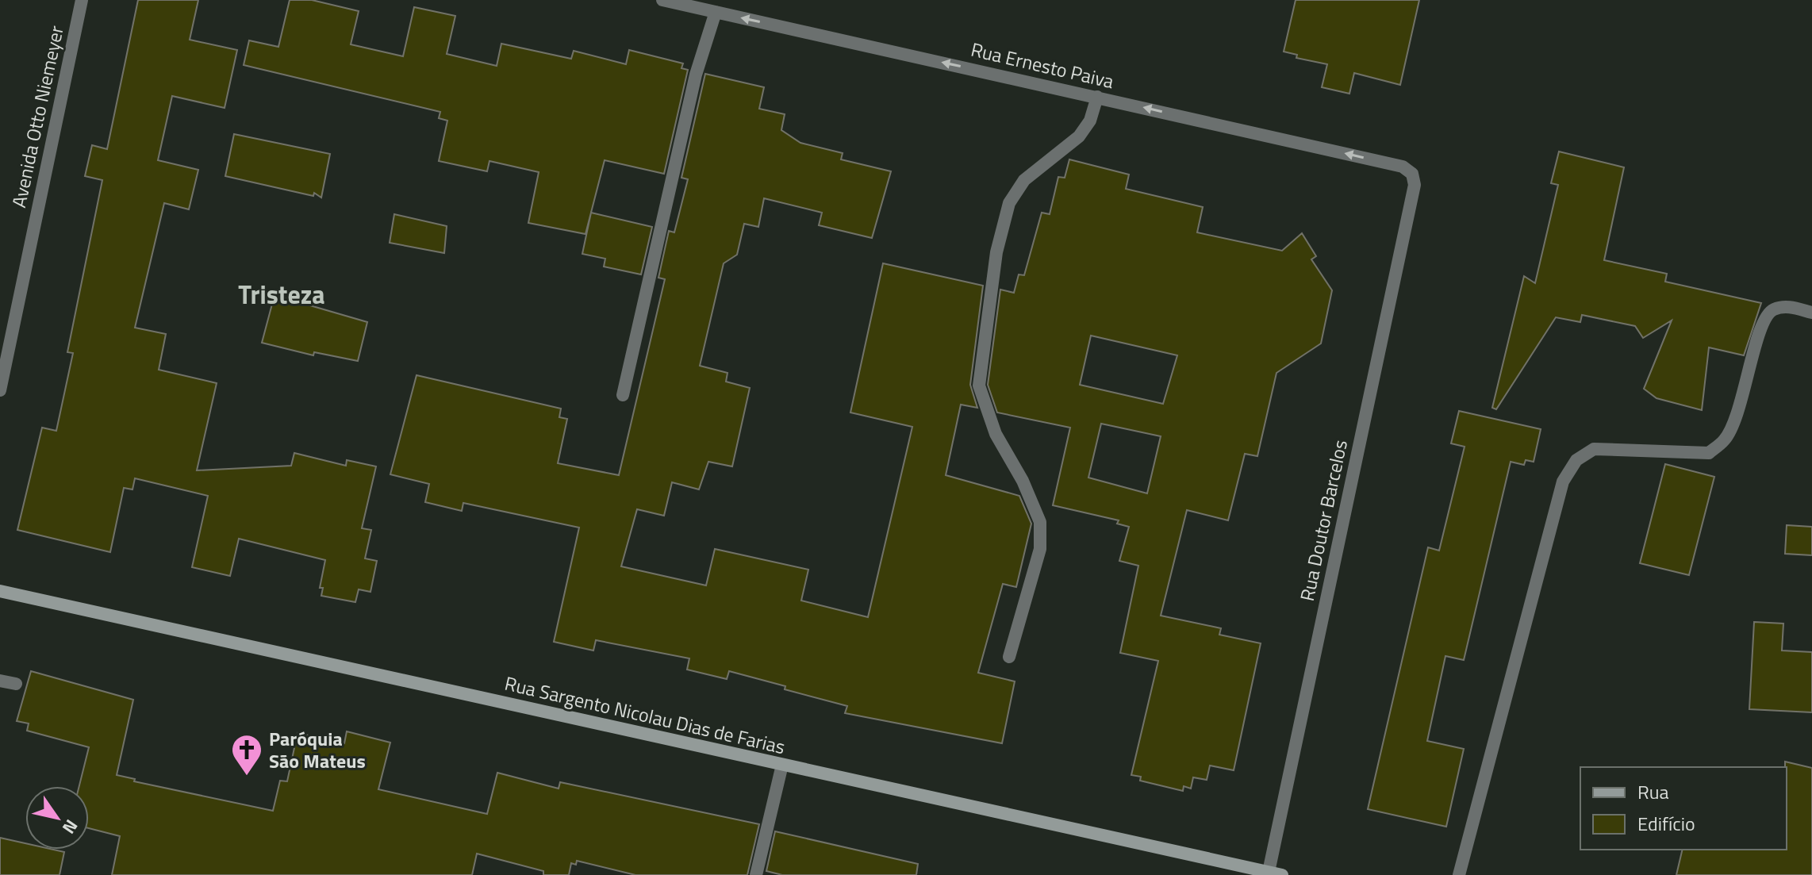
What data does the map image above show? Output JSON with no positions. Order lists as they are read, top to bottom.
{
  "streets": {
    "main road": ["Rua Sargento Nicolau Dias de Farias"],
    "street": ["Rua Ernesto Paiva", "Avenida Otto Niemeyer", "Rua Doutor Barcelos"]
  },
  "crossings": [
    ["Rua Ernesto Paiva", "Rua Doutor Barcelos"],
    ["Rua Doutor Barcelos", "Rua Sargento Nicolau Dias de Farias"]
  ],
  "one_way": ["Rua Ernesto Paiva"],
  "districts": ["Tristeza"],
  "places": {
    "church": ["Paróquia São Mateus"]
  },
  "legend": ["Rua", "Edifício"],
  "north": "bottom right"
}
